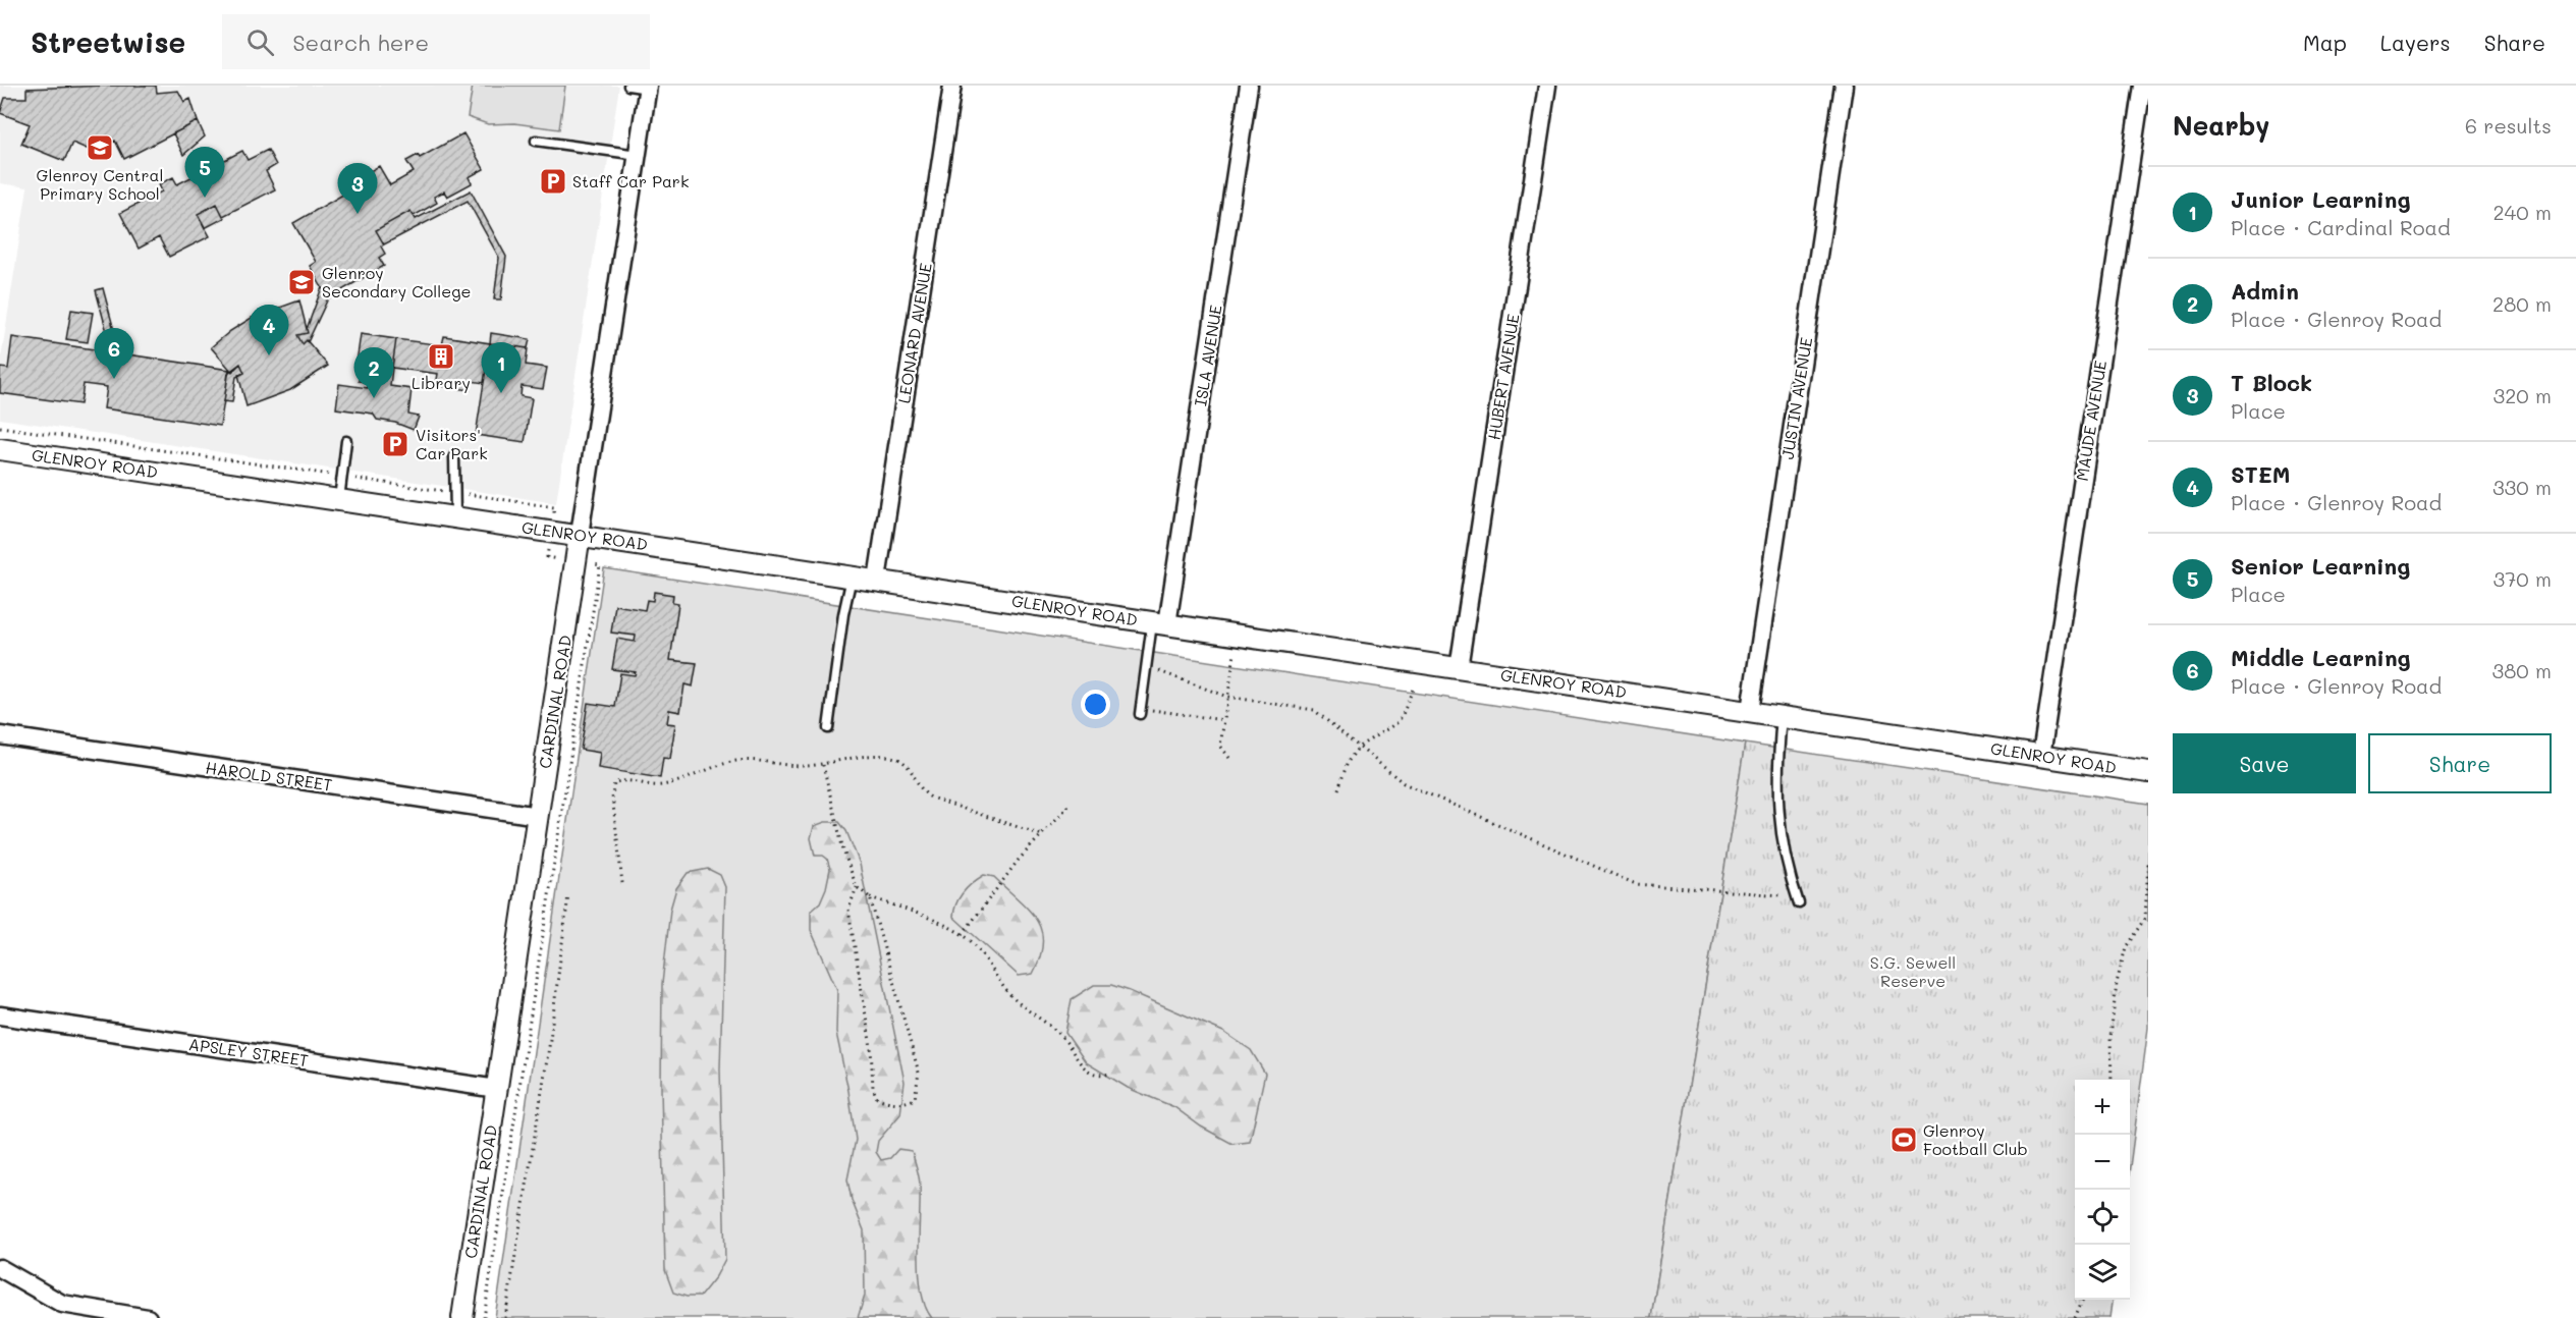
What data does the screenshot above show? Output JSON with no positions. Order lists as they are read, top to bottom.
{
  "streets": {
    "street": [
      "LEONARD AVENUE",
      "ISLA AVENUE",
      "HUBERT AVENUE",
      "JUSTIN AVENUE",
      "MAUDE AVENUE",
      "GLENROY ROAD",
      "CARDINAL ROAD",
      "HAROLD STREET",
      "APSLEY STREET"
    ]
  },
  "crossings": [
    ["LEONARD AVENUE", "GLENROY ROAD"],
    ["ISLA AVENUE", "GLENROY ROAD"],
    ["HUBERT AVENUE", "GLENROY ROAD"],
    ["JUSTIN AVENUE", "GLENROY ROAD"],
    ["MAUDE AVENUE", "GLENROY ROAD"],
    ["GLENROY ROAD", "CARDINAL ROAD"],
    ["CARDINAL ROAD", "HAROLD STREET"],
    ["CARDINAL ROAD", "APSLEY STREET"]
  ],
  "parks": ["S.G. Sewell Reserve"],
  "places": {
    "school or university": ["Glenroy Central Primary School", "Glenroy Secondary College"],
    "parking": ["Staff Car Park", "Visitors' Car Park"],
    "building": ["Library"],
    "sports": ["Glenroy Football Club"]
  },
  "page": {
    "header": "Streetwise",
    "search": "Search here",
    "nav": ["Map", "Layers", "Share"],
    "heading": ["Nearby", "6 results"],
    "pins": [
      "5",
      "3",
      "4",
      "6",
      "1",
      "2"
    ],
    "list": [
      {
        "mark": "1",
        "name": "Junior Learning",
        "note": "Place · Cardinal Road",
        "value": "240 m"
      },
      {
        "mark": "2",
        "name": "Admin",
        "note": "Place · Glenroy Road",
        "value": "280 m"
      },
      {
        "mark": "3",
        "name": "T Block",
        "note": "Place",
        "value": "320 m"
      },
      {
        "mark": "4",
        "name": "STEM",
        "note": "Place · Glenroy Road",
        "value": "330 m"
      },
      {
        "mark": "5",
        "name": "Senior Learning",
        "note": "Place",
        "value": "370 m"
      },
      {
        "mark": "6",
        "name": "Middle Learning",
        "note": "Place · Glenroy Road",
        "value": "380 m"
      }
    ],
    "buttons": ["Save", "Share"],
    "map_buttons": ["+", "−"]
  }
}
